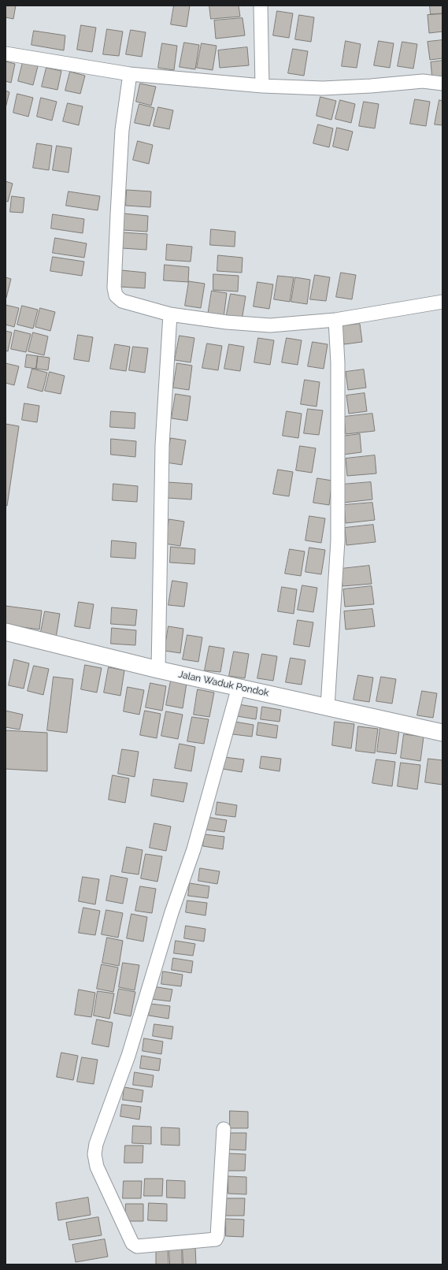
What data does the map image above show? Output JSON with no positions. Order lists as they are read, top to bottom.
{
  "streets": {
    "street": ["Jalan Waduk Pondok"]
  }
}
